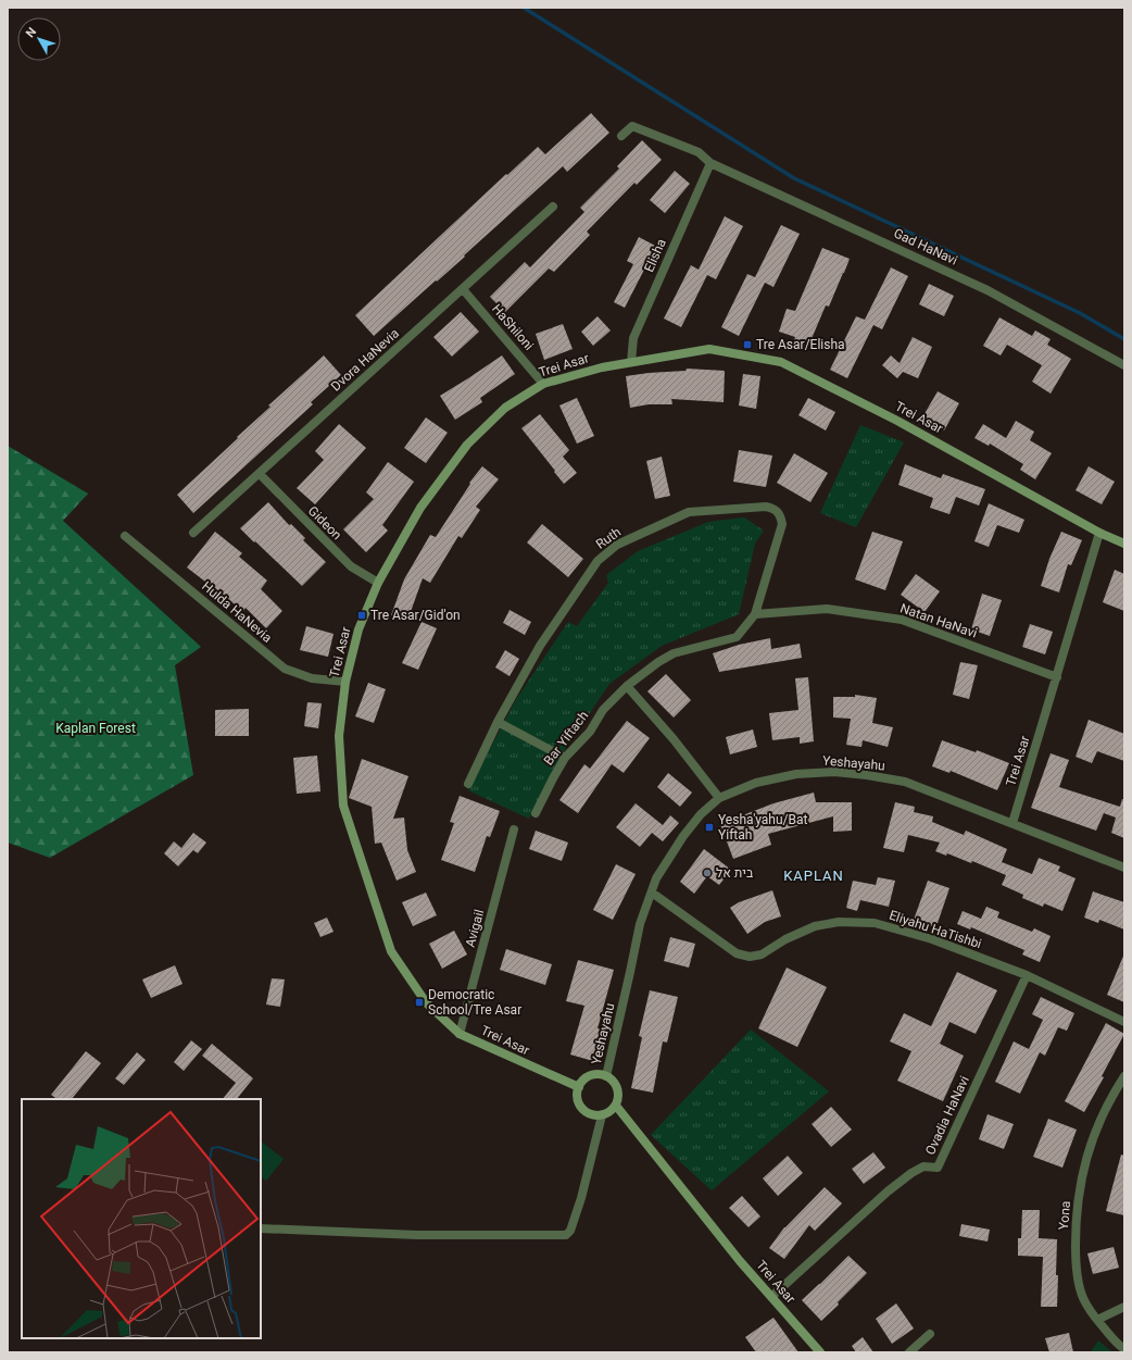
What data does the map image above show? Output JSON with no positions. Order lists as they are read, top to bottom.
{
  "streets": {
    "street": [
      "Gad HaNavi",
      "Elisha",
      "HaShiloni",
      "Dvora HaNevia",
      "Trei Asar",
      "Gideon",
      "Ruth",
      "Hulda HaNevia",
      "Natan HaNavi",
      "Bar Yiftach",
      "Yeshayahu",
      "Avigail",
      "Eliyahu HaTishbi",
      "Ovadia HaNavi",
      "Yona"
    ]
  },
  "crossings": [
    ["Gad HaNavi", "Elisha"],
    ["Elisha", "Trei Asar"],
    ["HaShiloni", "Dvora HaNevia"],
    ["HaShiloni", "Trei Asar"],
    ["Dvora HaNevia", "Gideon"],
    ["Trei Asar", "Gideon"],
    ["Trei Asar", "Hulda HaNevia"],
    ["Trei Asar", "Natan HaNavi"],
    ["Trei Asar", "Yeshayahu"],
    ["Trei Asar", "Avigail"],
    ["Trei Asar", "Ovadia HaNavi"],
    ["Ruth", "Natan HaNavi"],
    ["Ruth", "Bar Yiftach"],
    ["Natan HaNavi", "Bar Yiftach"],
    ["Yeshayahu", "Eliyahu HaTishbi"],
    ["Eliyahu HaTishbi", "Ovadia HaNavi"]
  ],
  "districts": ["KAPLAN"],
  "parks": ["Kaplan Forest"],
  "places": {
    "transit": [
      "Tre Asar/Elisha",
      "Tre Asar/Gid'on",
      "Yesha'yahu/Bat Yiftah",
      "Democratic School/Tre Asar"
    ],
    "other": ["בית אל"]
  },
  "north": "top left"
}
